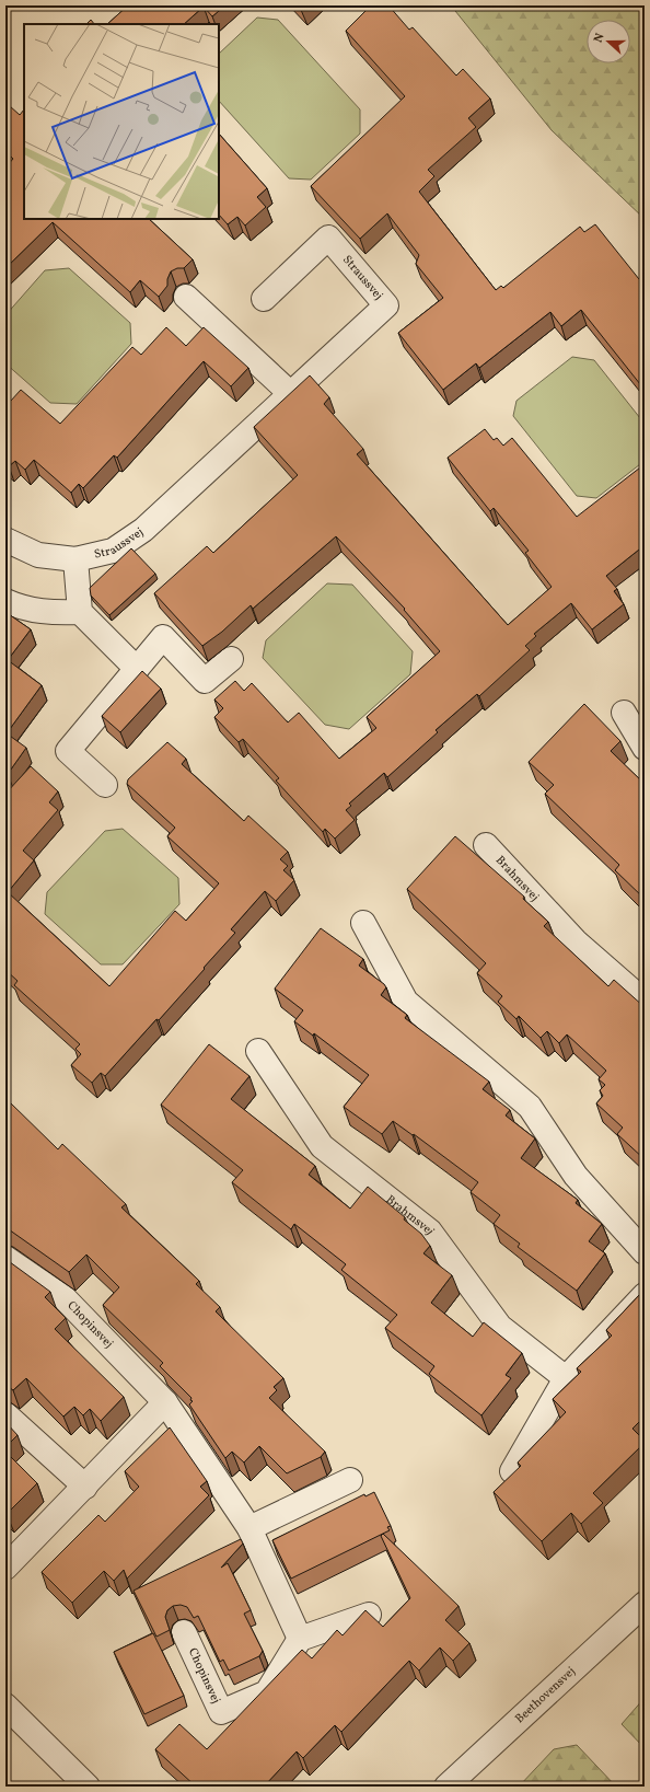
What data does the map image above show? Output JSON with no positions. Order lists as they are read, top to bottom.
{
  "streets": {
    "street": [
      "Straussvej",
      "Brahmsvej",
      "Chopinsvej",
      "Beethovensvej"
    ]
  },
  "north": "left"
}
